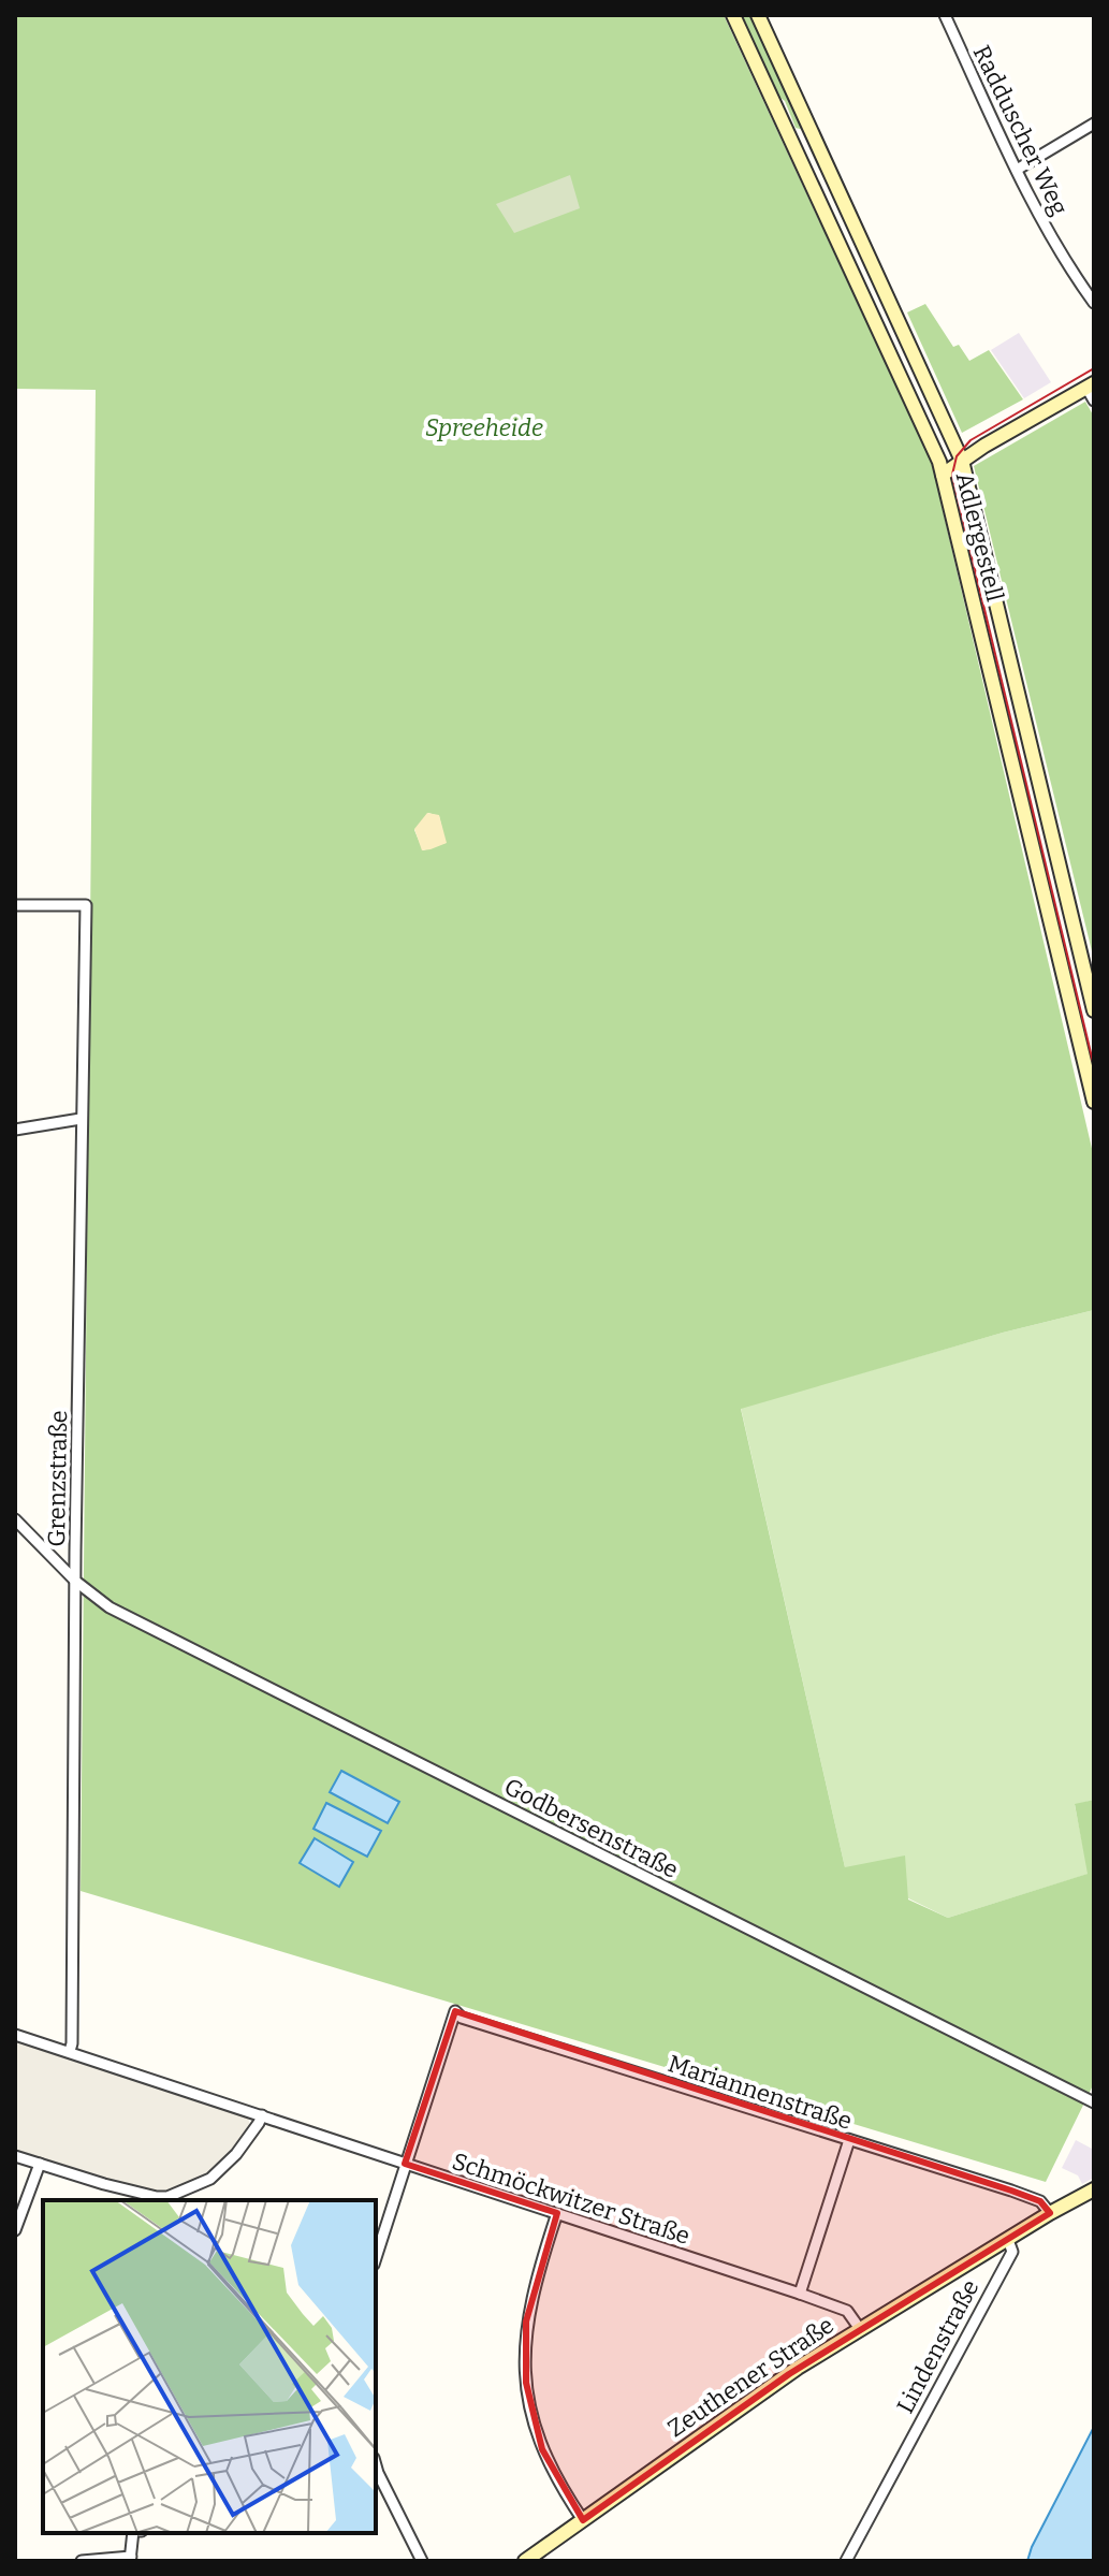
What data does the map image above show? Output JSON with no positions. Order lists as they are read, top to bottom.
{
  "streets": {
    "main road": ["Adlergestell", "Zeuthener Straße"],
    "street": [
      "Radduscher Weg",
      "Grenzstraße",
      "Godbersenstraße",
      "Mariannenstraße",
      "Schmöckwitzer Straße",
      "Lindenstraße"
    ]
  },
  "crossings": [
    ["Grenzstraße", "Godbersenstraße"],
    ["Grenzstraße", "Schmöckwitzer Straße"],
    ["Mariannenstraße", "Schmöckwitzer Straße"],
    ["Schmöckwitzer Straße", "Zeuthener Straße"],
    ["Lindenstraße", "Zeuthener Straße"]
  ],
  "parks": ["Spreeheide"]
}
